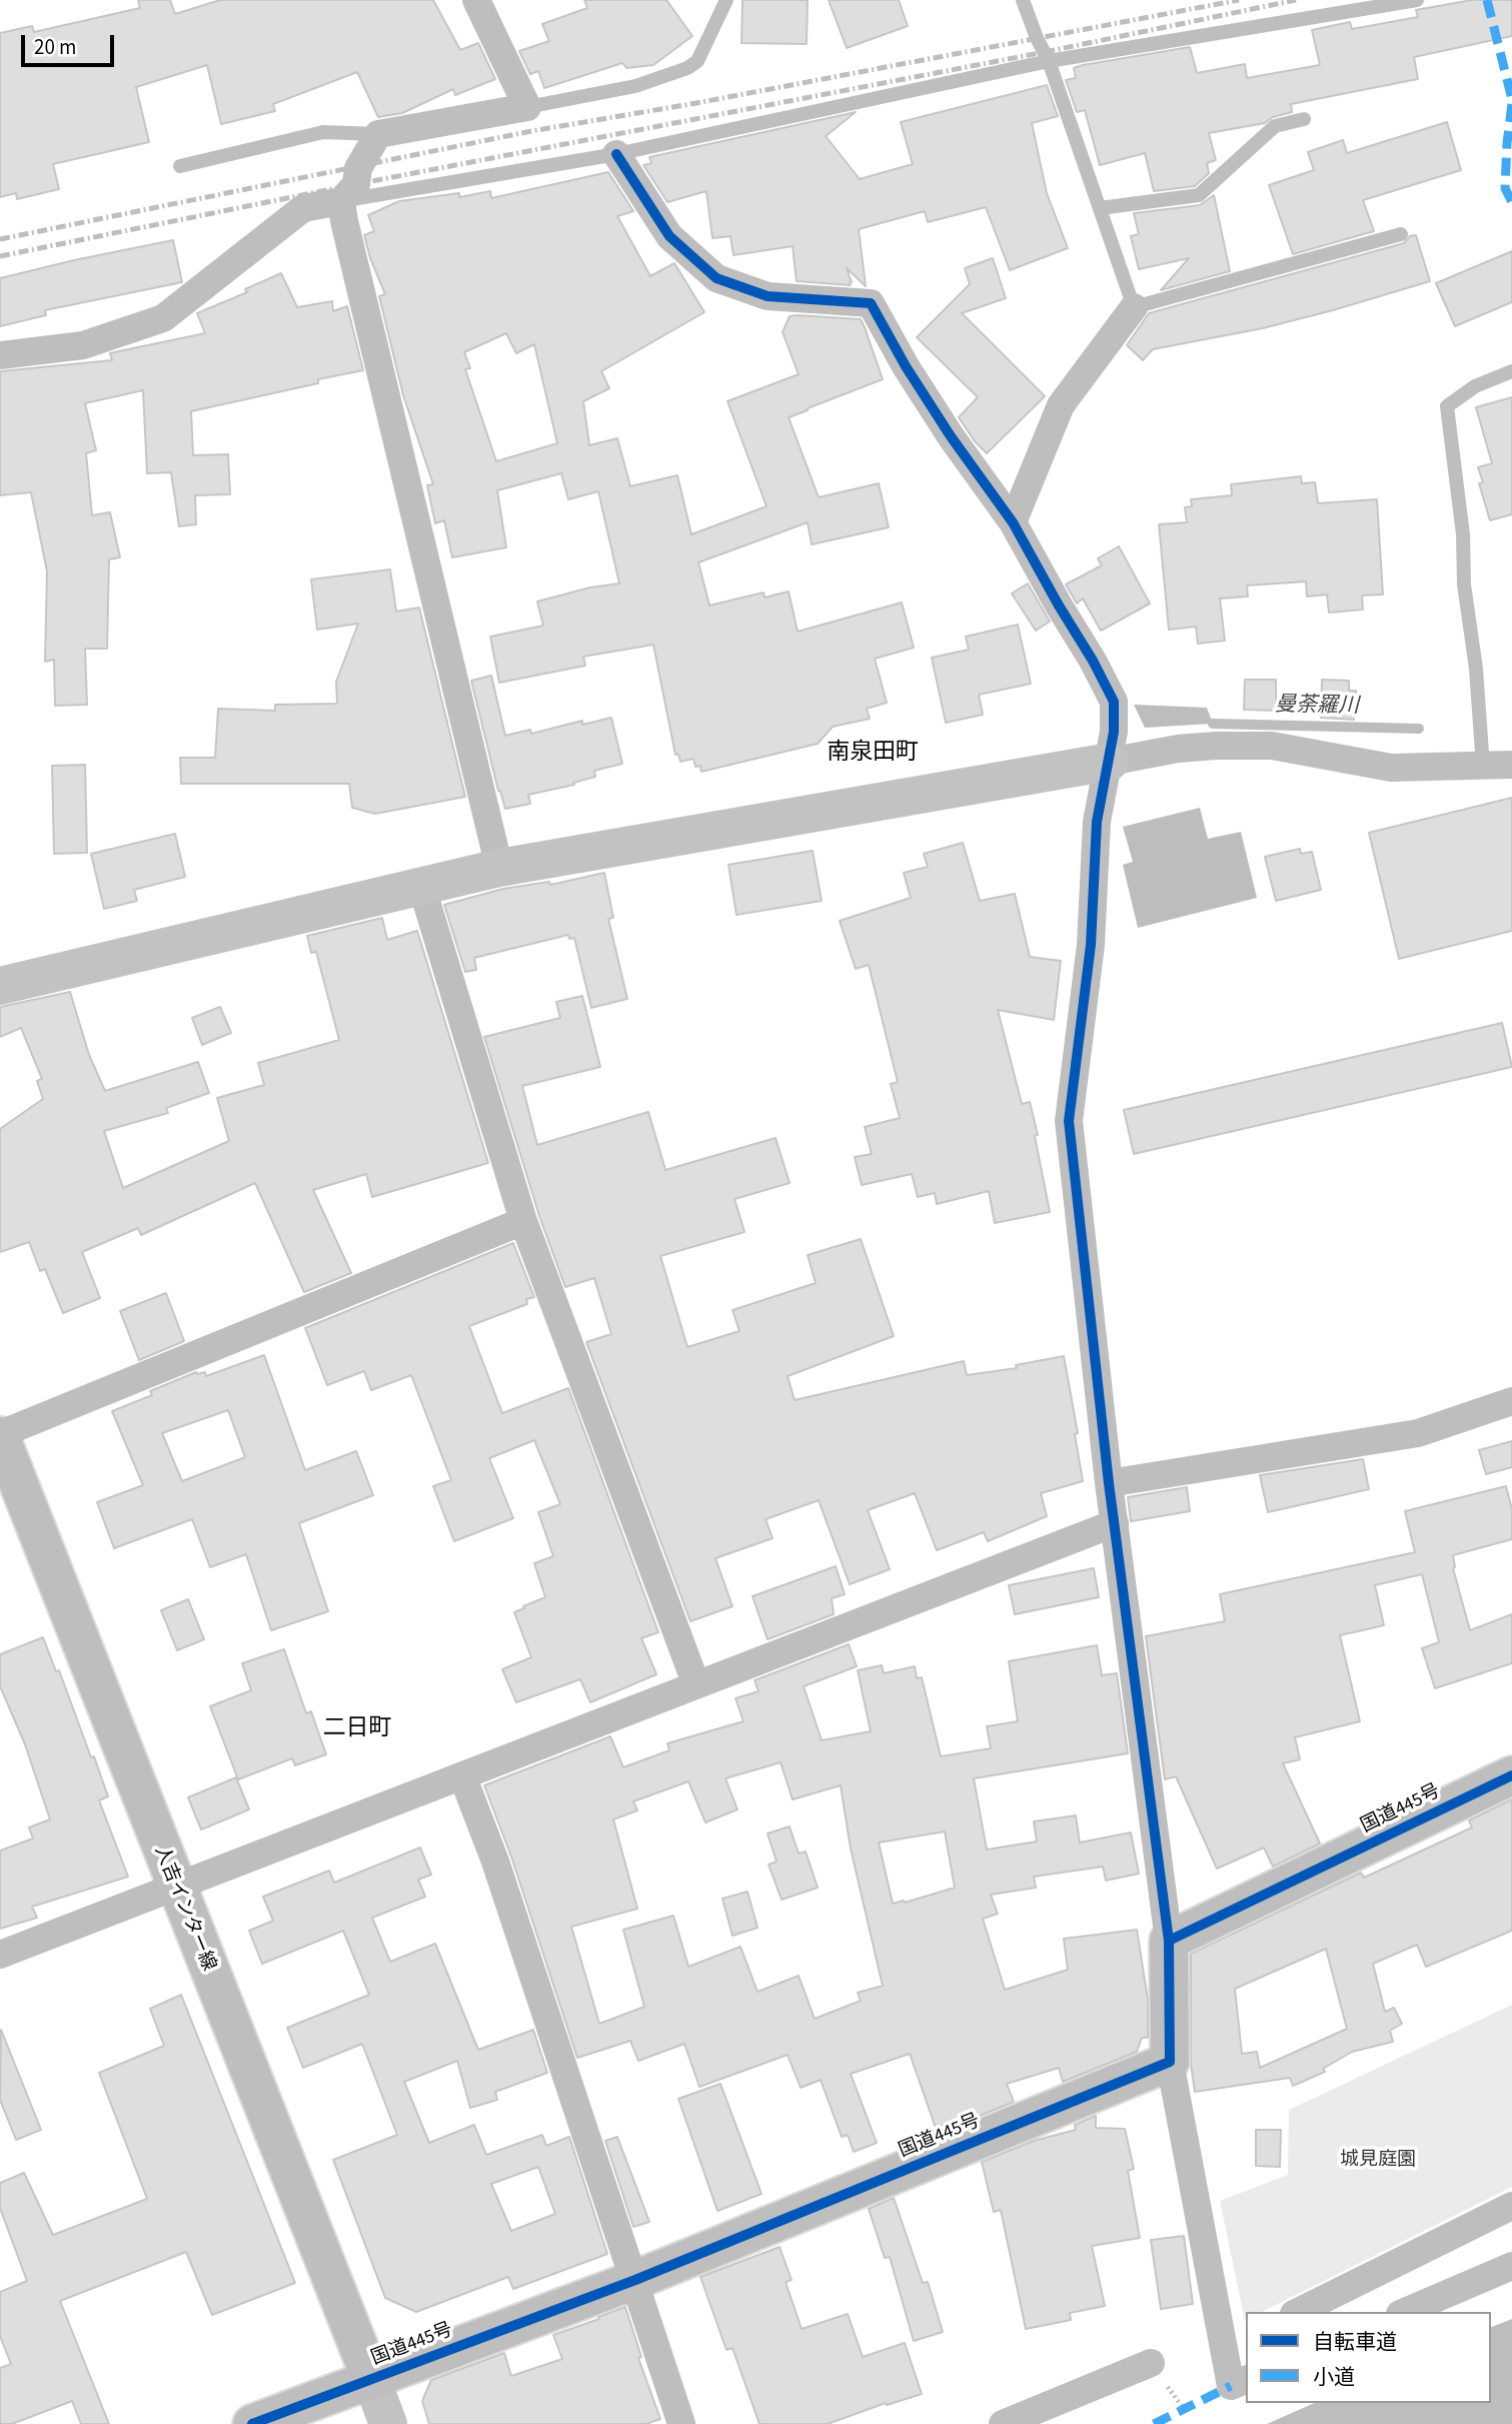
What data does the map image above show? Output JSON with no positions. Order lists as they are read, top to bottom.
{
  "streets": {
    "main road": ["国道445号", "人吉インター線"]
  },
  "crossings": [
    ["国道445号", "人吉インター線"]
  ],
  "districts": ["南泉田町", "二日町"],
  "water": ["曼荼羅川"],
  "parks": ["城見庭園"],
  "legend": ["自転車道", "小道"],
  "scale_bar": "20 m"
}
